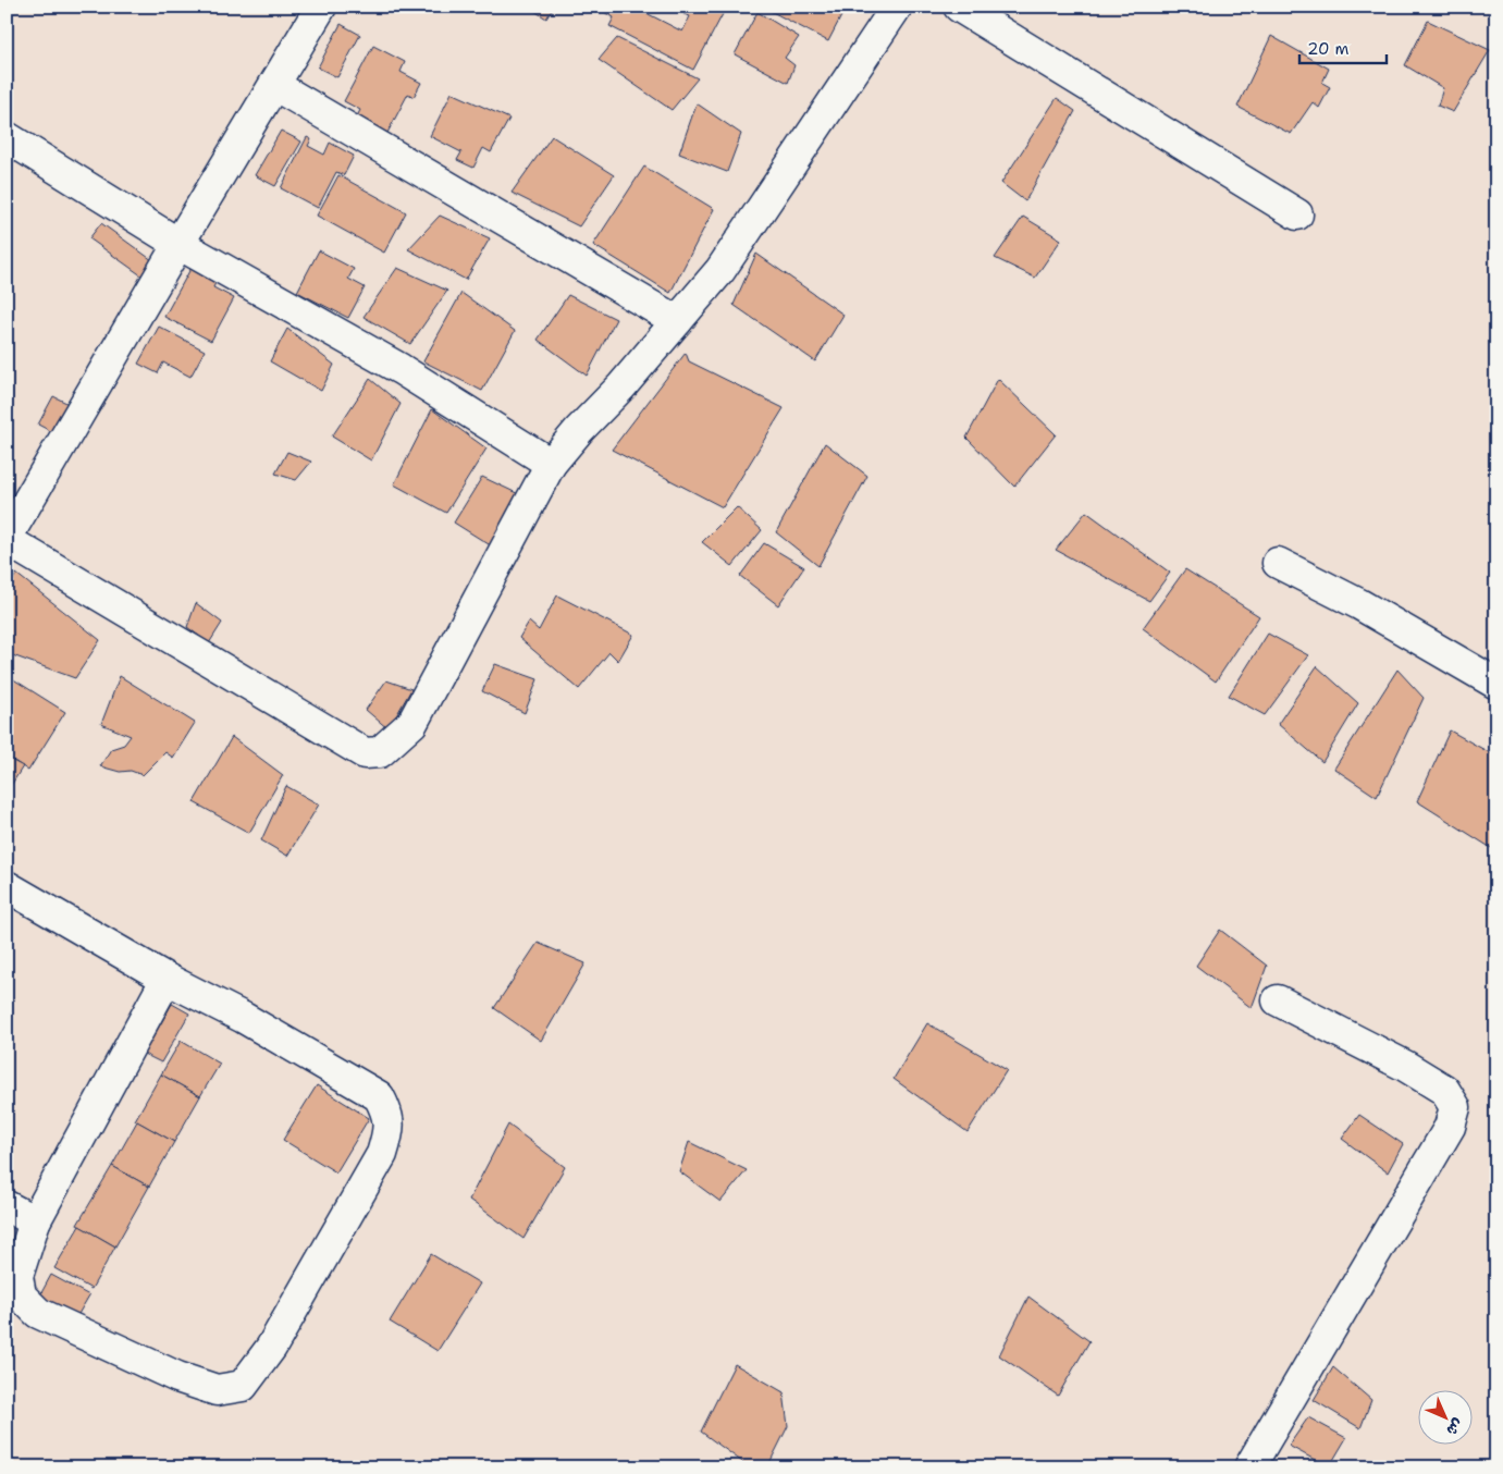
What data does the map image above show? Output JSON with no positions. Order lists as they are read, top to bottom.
{
  "scale_bar": "20 m",
  "north": "bottom right"
}
